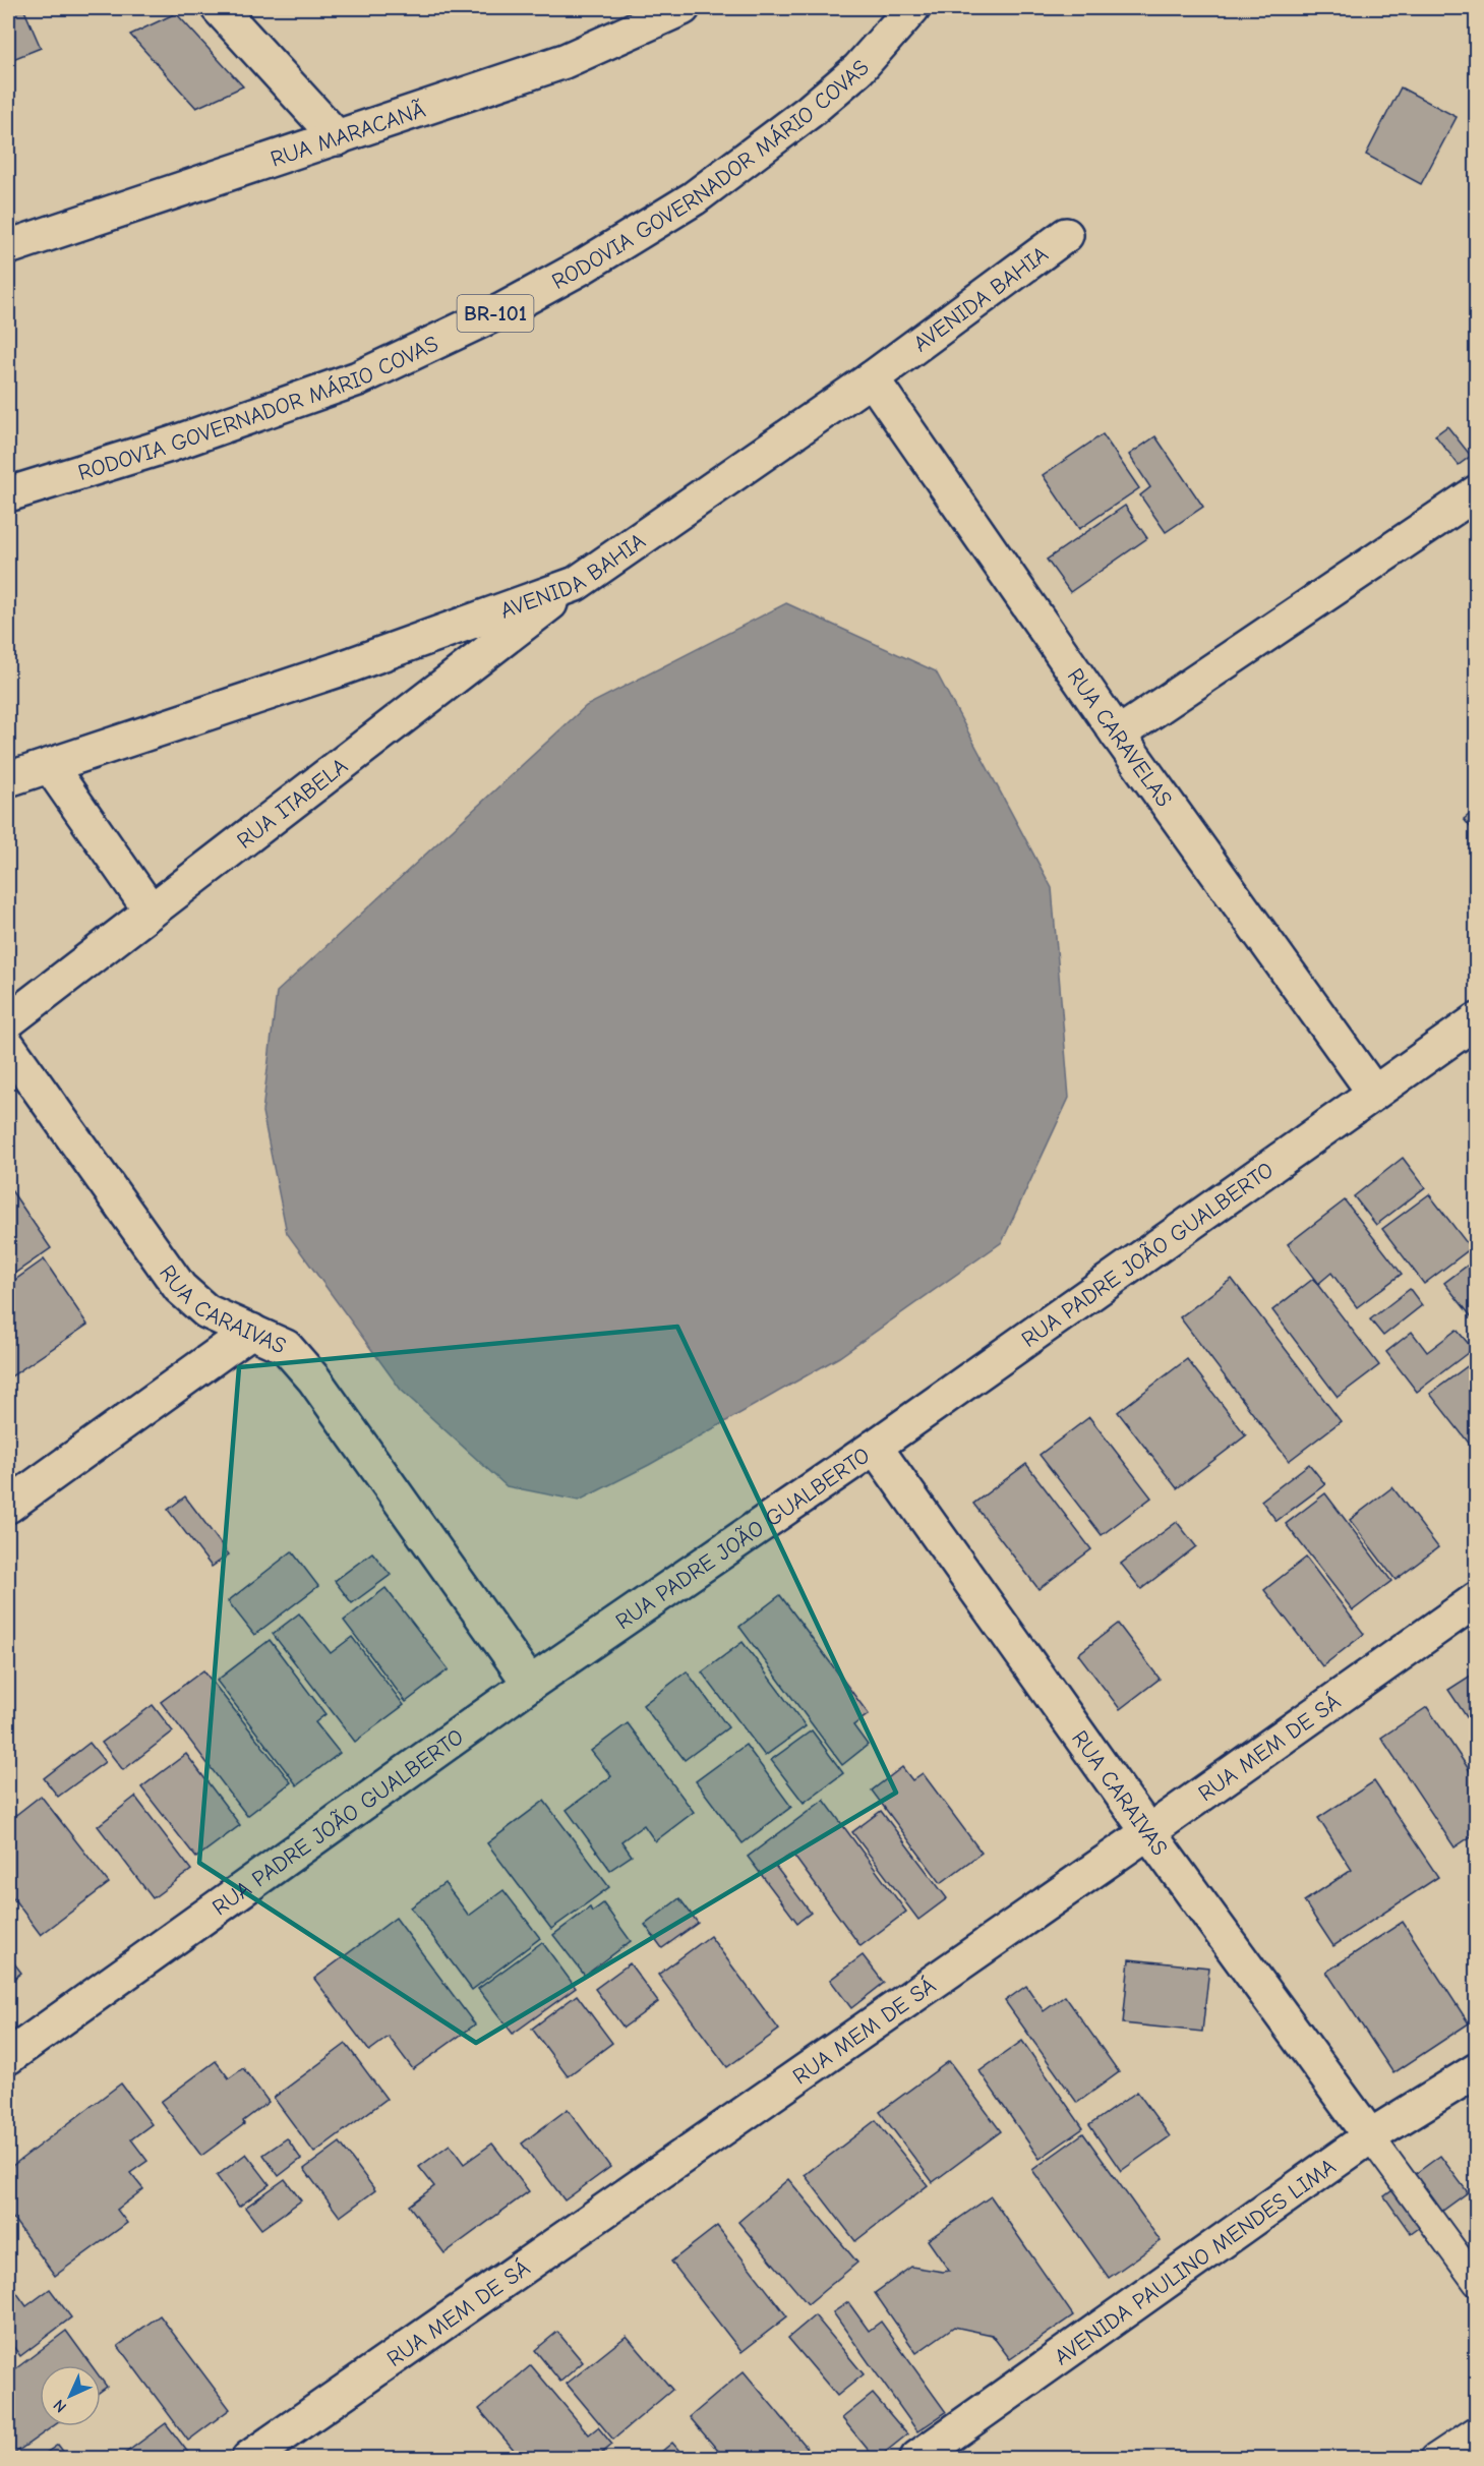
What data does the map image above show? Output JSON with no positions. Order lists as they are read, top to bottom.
{
  "streets": {
    "main road": [
      "RUA MARACANÃ",
      "RODOVIA GOVERNADOR MÁRIO COVAS",
      "AVENIDA BAHIA",
      "BR-101",
      "RUA CARAVELAS",
      "RUA ITABELA",
      "RUA PADRE JOÃO GUALBERTO",
      "RUA CARAIVAS",
      "RUA MEM DE SÁ",
      "AVENIDA PAULINO MENDES LIMA"
    ]
  },
  "crossings": [
    ["AVENIDA BAHIA", "RUA CARAVELAS"],
    ["AVENIDA BAHIA", "RUA ITABELA"],
    ["RUA CARAVELAS", "RUA PADRE JOÃO GUALBERTO"],
    ["RUA PADRE JOÃO GUALBERTO", "RUA CARAIVAS"],
    ["RUA CARAIVAS", "RUA MEM DE SÁ"],
    ["RUA CARAIVAS", "AVENIDA PAULINO MENDES LIMA"]
  ],
  "north": "bottom left"
}
